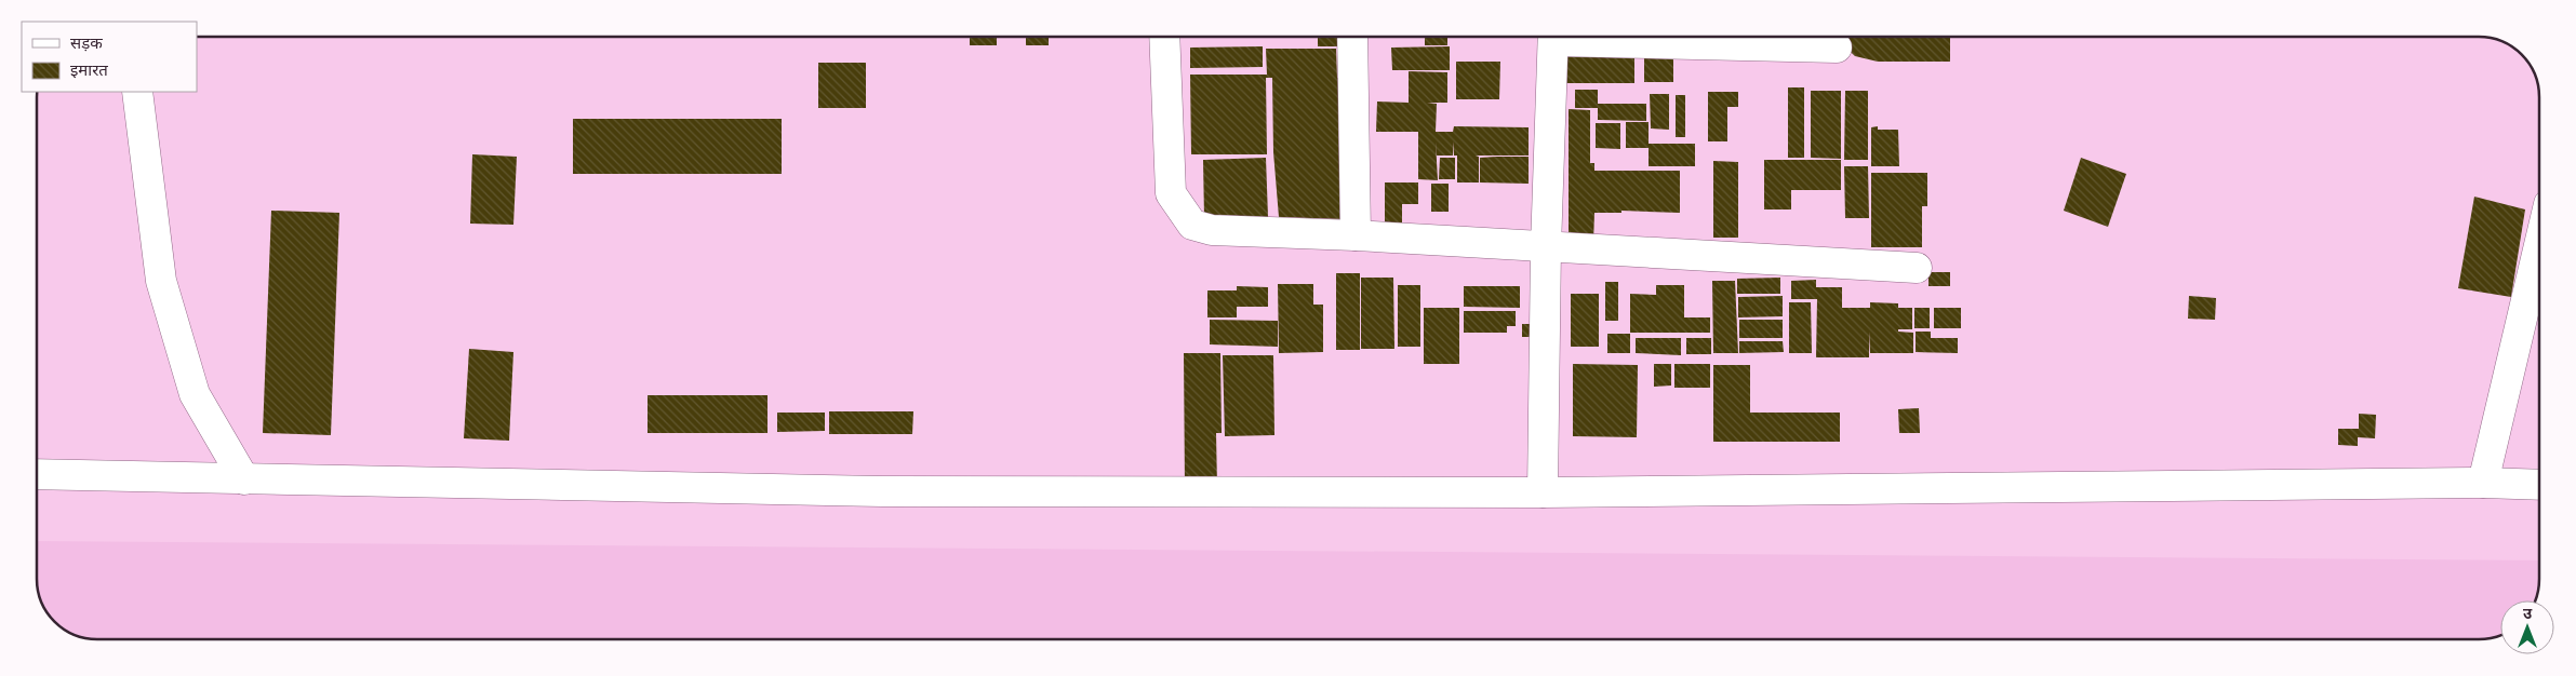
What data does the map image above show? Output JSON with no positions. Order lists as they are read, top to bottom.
{
  "legend": ["सड़क", "इमारत"],
  "north": "top"
}
